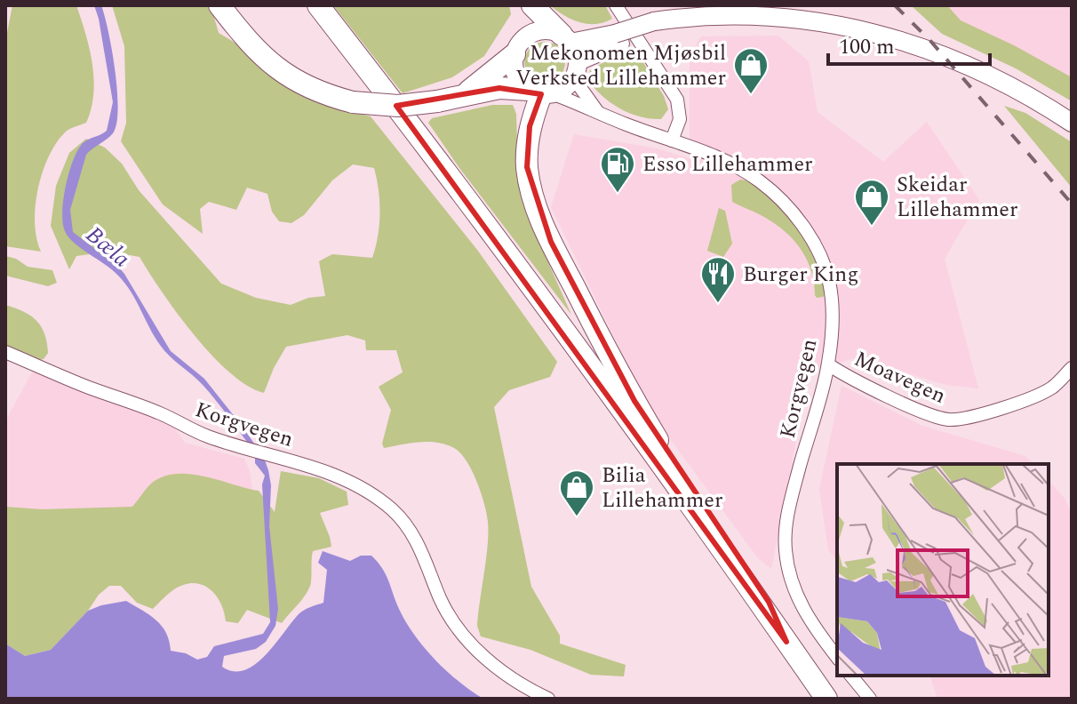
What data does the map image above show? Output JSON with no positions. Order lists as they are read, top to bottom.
{
  "streets": {
    "street": ["Moavegen", "Korgvegen"]
  },
  "crossings": [
    ["Moavegen", "Korgvegen"]
  ],
  "water": ["Bæla"],
  "places": {
    "shop": ["Mekonomen Mjøsbil Verksted Lillehammer", "Skeidar Lillehammer", "Bilia Lillehammer"],
    "fuel station": ["Esso Lillehammer"],
    "restaurant": ["Burger King"]
  },
  "scale_bar": "100 m"
}
